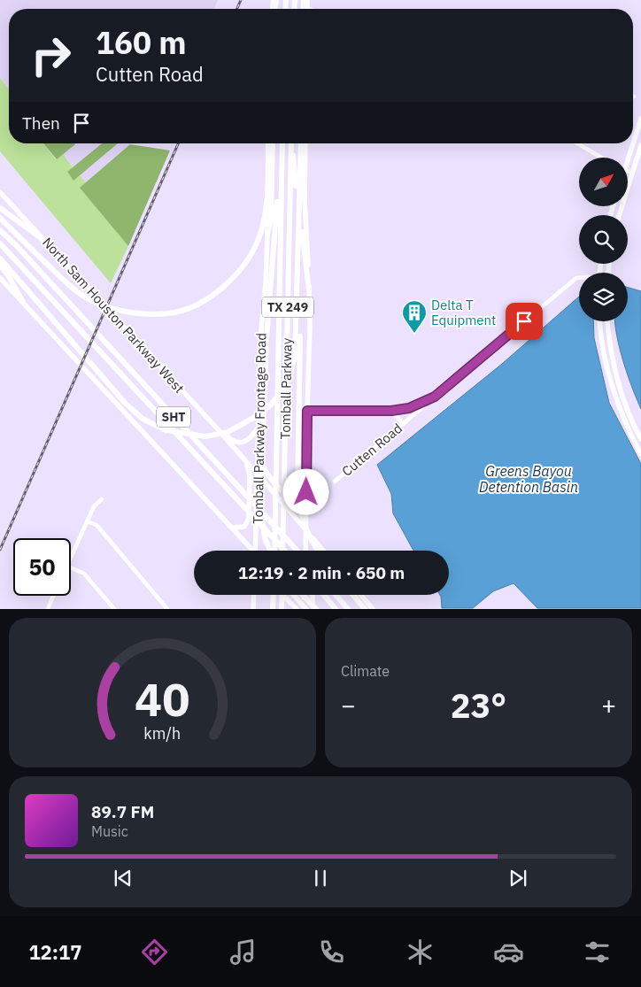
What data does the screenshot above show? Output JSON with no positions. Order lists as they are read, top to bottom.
{
  "streets": {
    "highway": ["TX 249", "Tomball Parkway", "SHT"],
    "main road": ["North Sam Houston Parkway West", "Tomball Parkway Frontage Road"],
    "street": ["Cutten Road"]
  },
  "crossings": [
    ["North Sam Houston Parkway West", "Tomball Parkway Frontage Road"]
  ],
  "water": ["Greens Bayou Detention Basin"],
  "places": {
    "building": ["Delta T Equipment"]
  },
  "north": "top right",
  "page": {
    "turn": ["160 m", "Cutten Road"],
    "then": "Then",
    "limit": "50",
    "trip": "12:19 · 2 min · 650 m",
    "tile": "Climate",
    "heat": ["−", "23°", "+"],
    "song": ["89.7 FM", "Music"],
    "tabs": "12:17",
    "gauge": ["40", "km/h"]
  }
}
